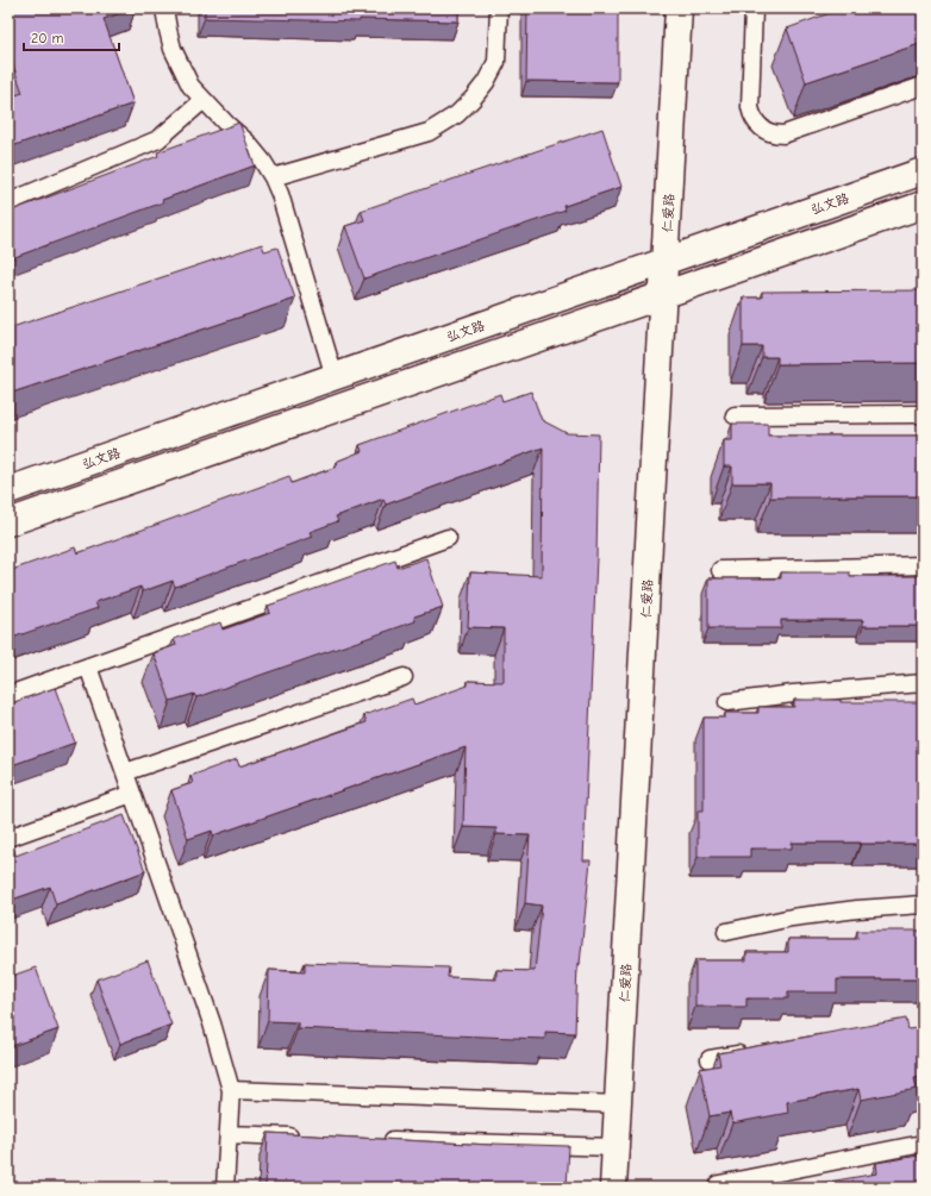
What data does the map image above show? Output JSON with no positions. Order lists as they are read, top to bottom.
{
  "streets": {
    "street": ["弘文路", "仁爱路"]
  },
  "crossings": [
    ["弘文路", "仁爱路"]
  ],
  "scale_bar": "20 m"
}
